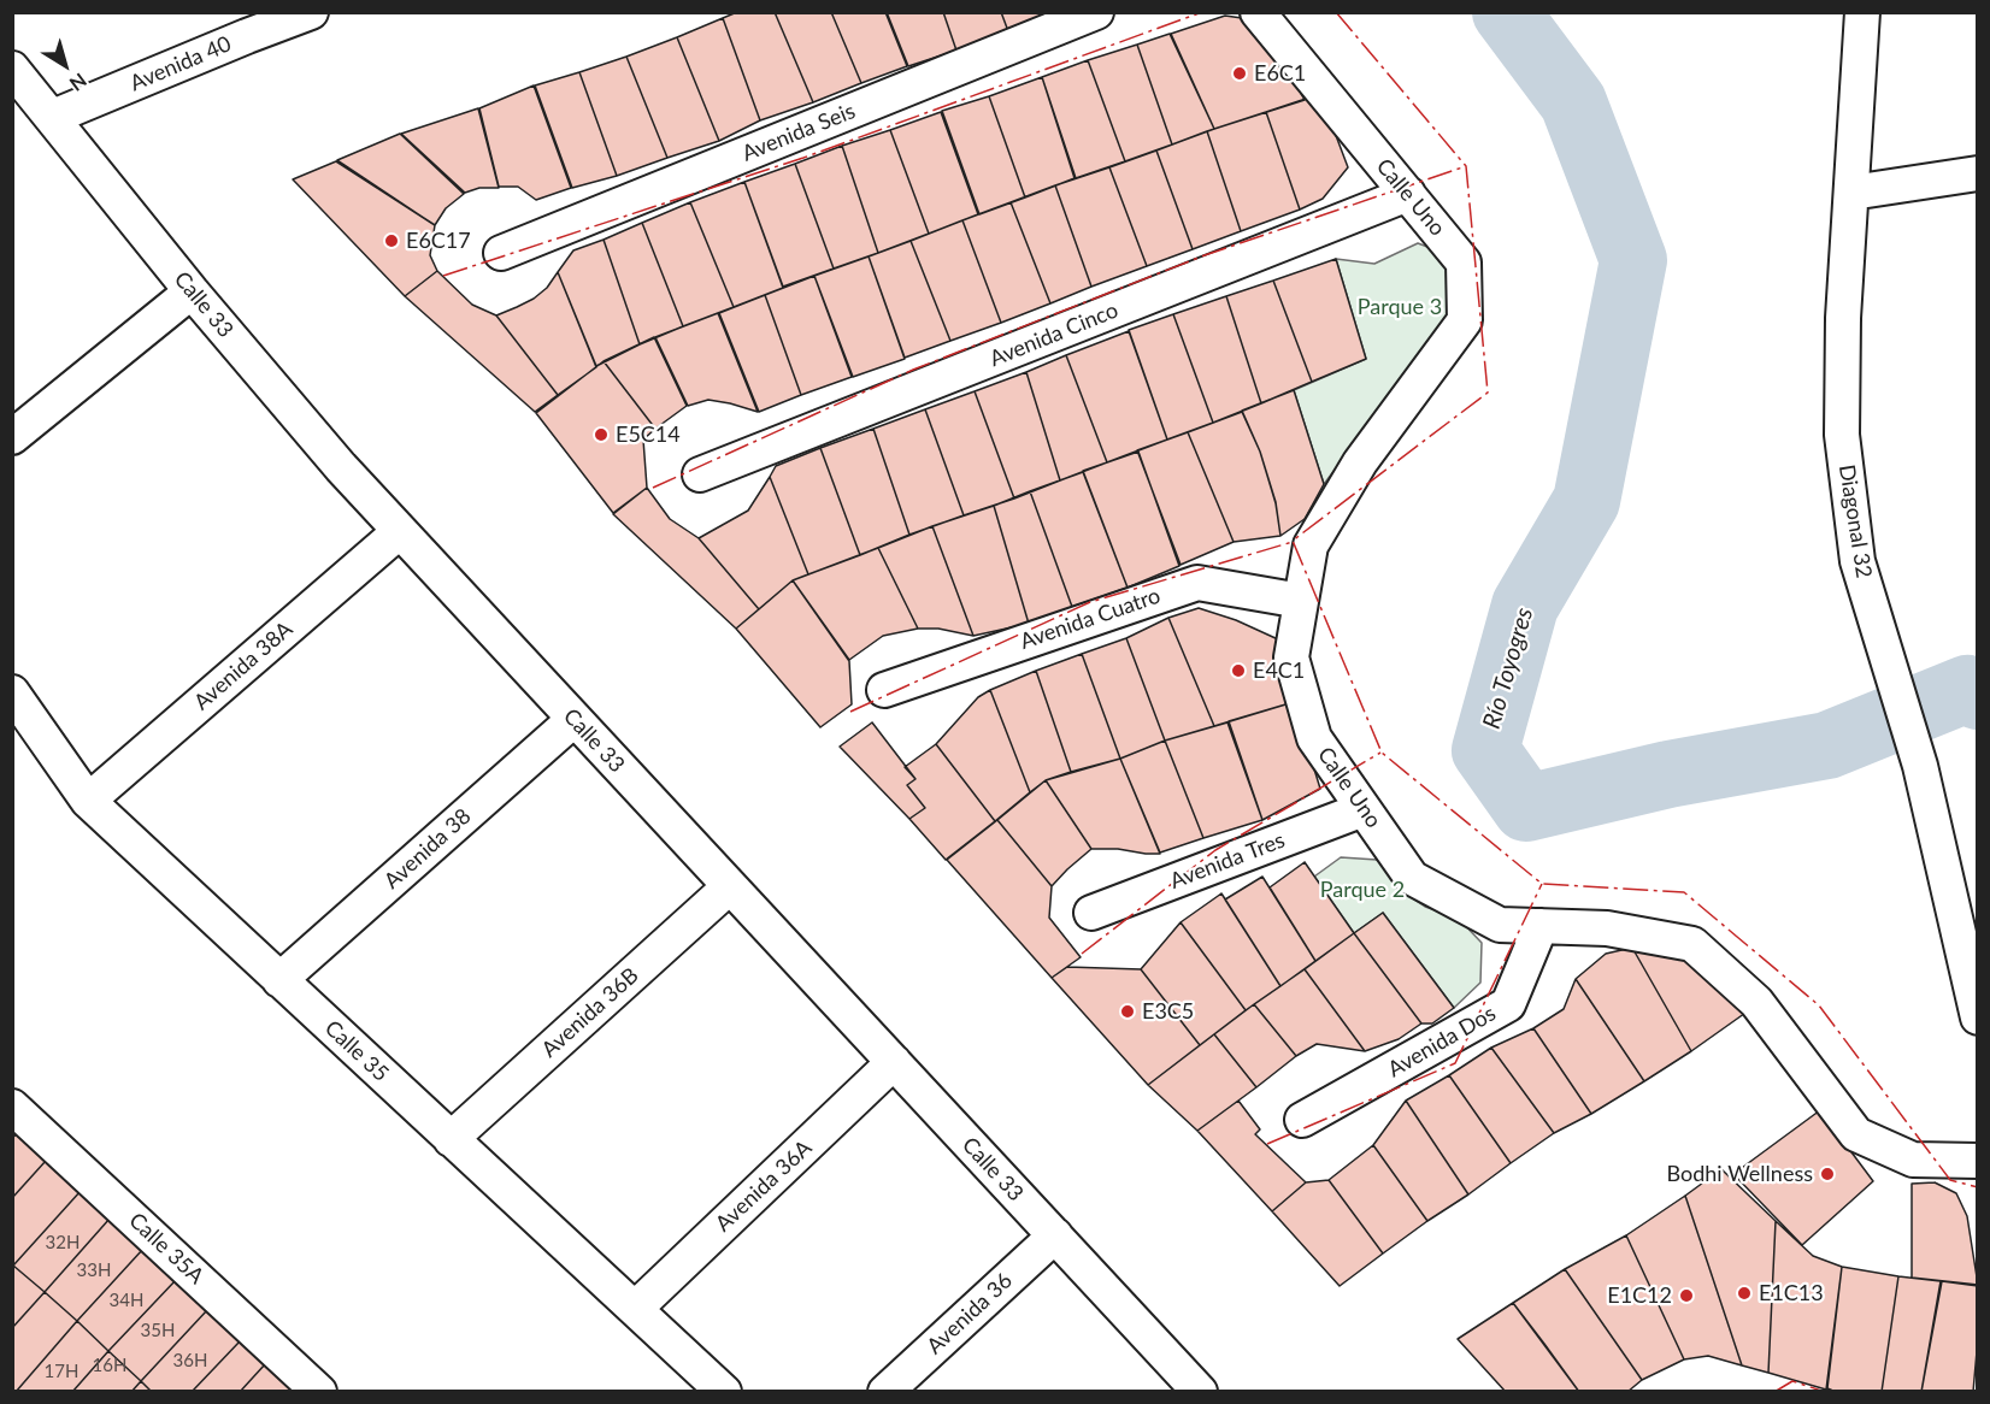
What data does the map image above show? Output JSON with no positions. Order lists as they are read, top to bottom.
{
  "streets": {
    "street": [
      "Avenida 40",
      "Avenida Seis",
      "Calle Uno",
      "Calle 33",
      "Avenida Cinco",
      "Diagonal 32",
      "Avenida Cuatro",
      "Avenida 38A",
      "Avenida 38",
      "Avenida Tres",
      "Avenida 36B",
      "Avenida Dos",
      "Calle 35",
      "Avenida 36A",
      "Calle 35A",
      "Avenida 36"
    ]
  },
  "crossings": [
    ["Avenida 40", "Calle 33"],
    ["Calle Uno", "Avenida Cinco"],
    ["Calle Uno", "Avenida Cuatro"],
    ["Calle Uno", "Avenida Tres"],
    ["Calle Uno", "Avenida Dos"],
    ["Calle 33", "Avenida 38A"],
    ["Calle 33", "Avenida 38"],
    ["Calle 33", "Avenida 36B"],
    ["Calle 33", "Avenida 36A"],
    ["Calle 33", "Avenida 36"],
    ["Avenida 38A", "Calle 35"],
    ["Avenida 38", "Calle 35"],
    ["Avenida 36B", "Calle 35"],
    ["Calle 35", "Avenida 36A"]
  ],
  "water": ["Río Toyogres"],
  "parks": ["Parque 3", "Parque 2"],
  "places": [
    "E6C1",
    "E6C17",
    "E5C14",
    "E4C1",
    "E3C5",
    "Bodhi Wellness",
    "E1C13",
    "E1C12"
  ],
  "house_numbers": [
    "32H",
    "33H",
    "34H",
    "35H",
    "36H",
    "16H",
    "17H"
  ],
  "north": "bottom right"
}
